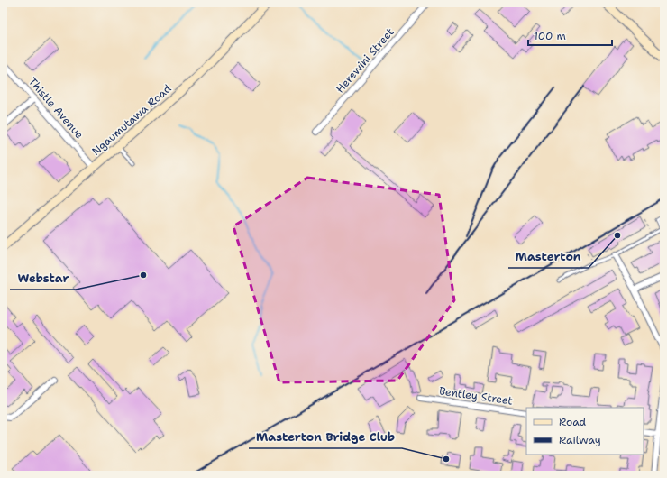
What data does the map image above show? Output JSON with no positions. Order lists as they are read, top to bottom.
{
  "streets": {
    "main road": ["Ngaumutawa Road"],
    "street": ["Herewini Street", "Thistle Avenue", "Bentley Street"]
  },
  "crossings": [
    ["Thistle Avenue", "Ngaumutawa Road"]
  ],
  "places": ["Masterton", "Webstar", "Masterton Bridge Club"],
  "legend": ["Road", "Railway"],
  "scale_bar": "100 m"
}
